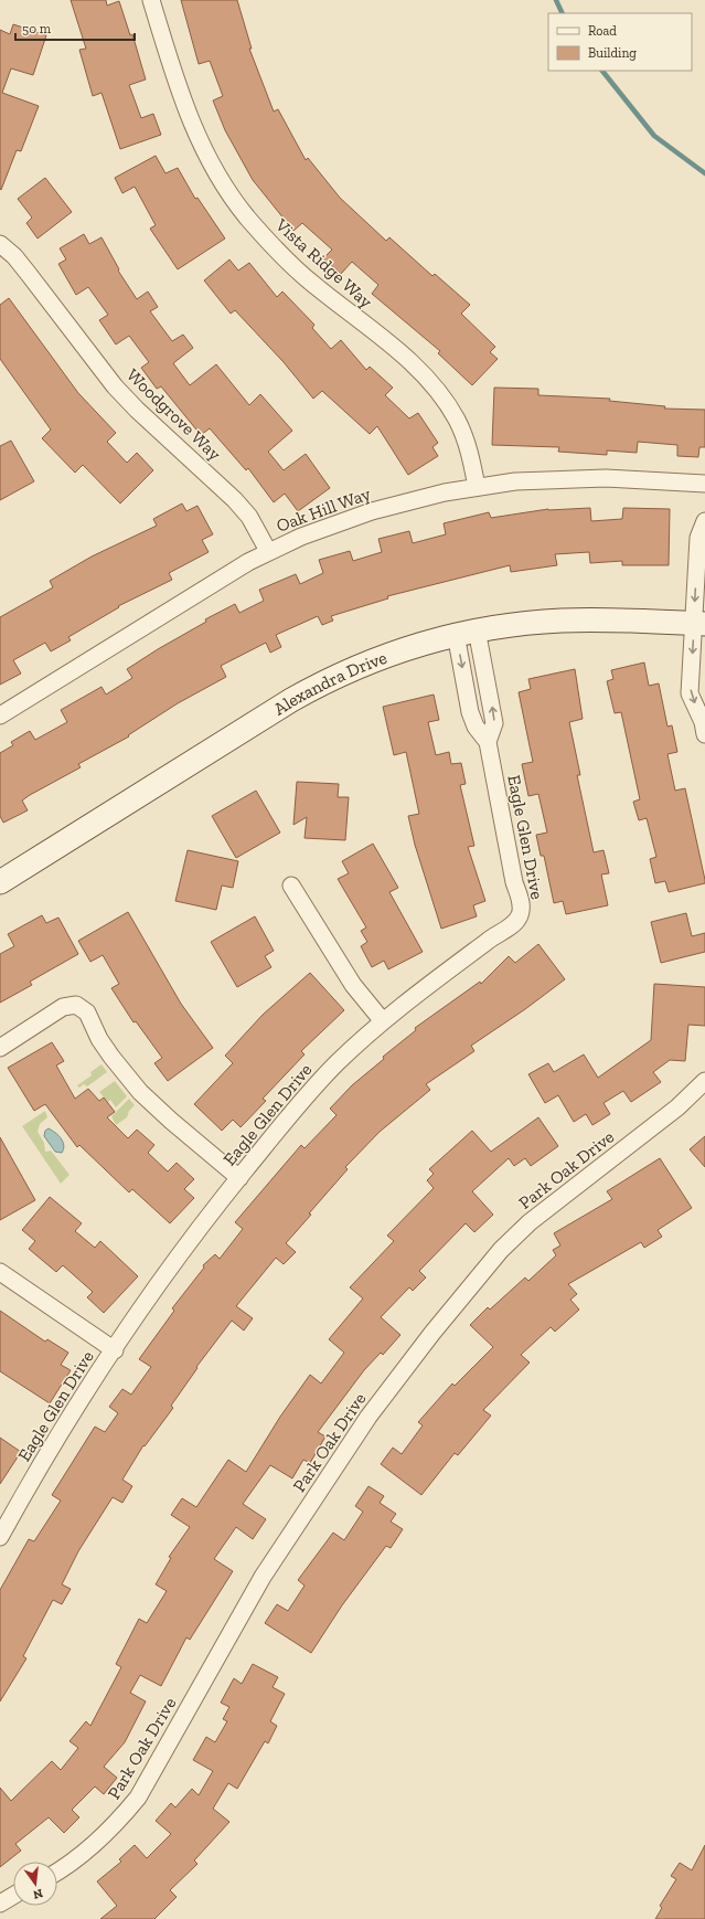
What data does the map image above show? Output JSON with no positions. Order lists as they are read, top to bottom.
{
  "streets": {
    "street": [
      "Vista Ridge Way",
      "Woodgrove Way",
      "Oak Hill Way",
      "Alexandra Drive",
      "Eagle Glen Drive",
      "Park Oak Drive"
    ]
  },
  "crossings": [
    ["Vista Ridge Way", "Oak Hill Way"],
    ["Woodgrove Way", "Oak Hill Way"],
    ["Alexandra Drive", "Eagle Glen Drive"]
  ],
  "legend": ["Road", "Building"],
  "scale_bar": "50 m",
  "north": "bottom"
}
